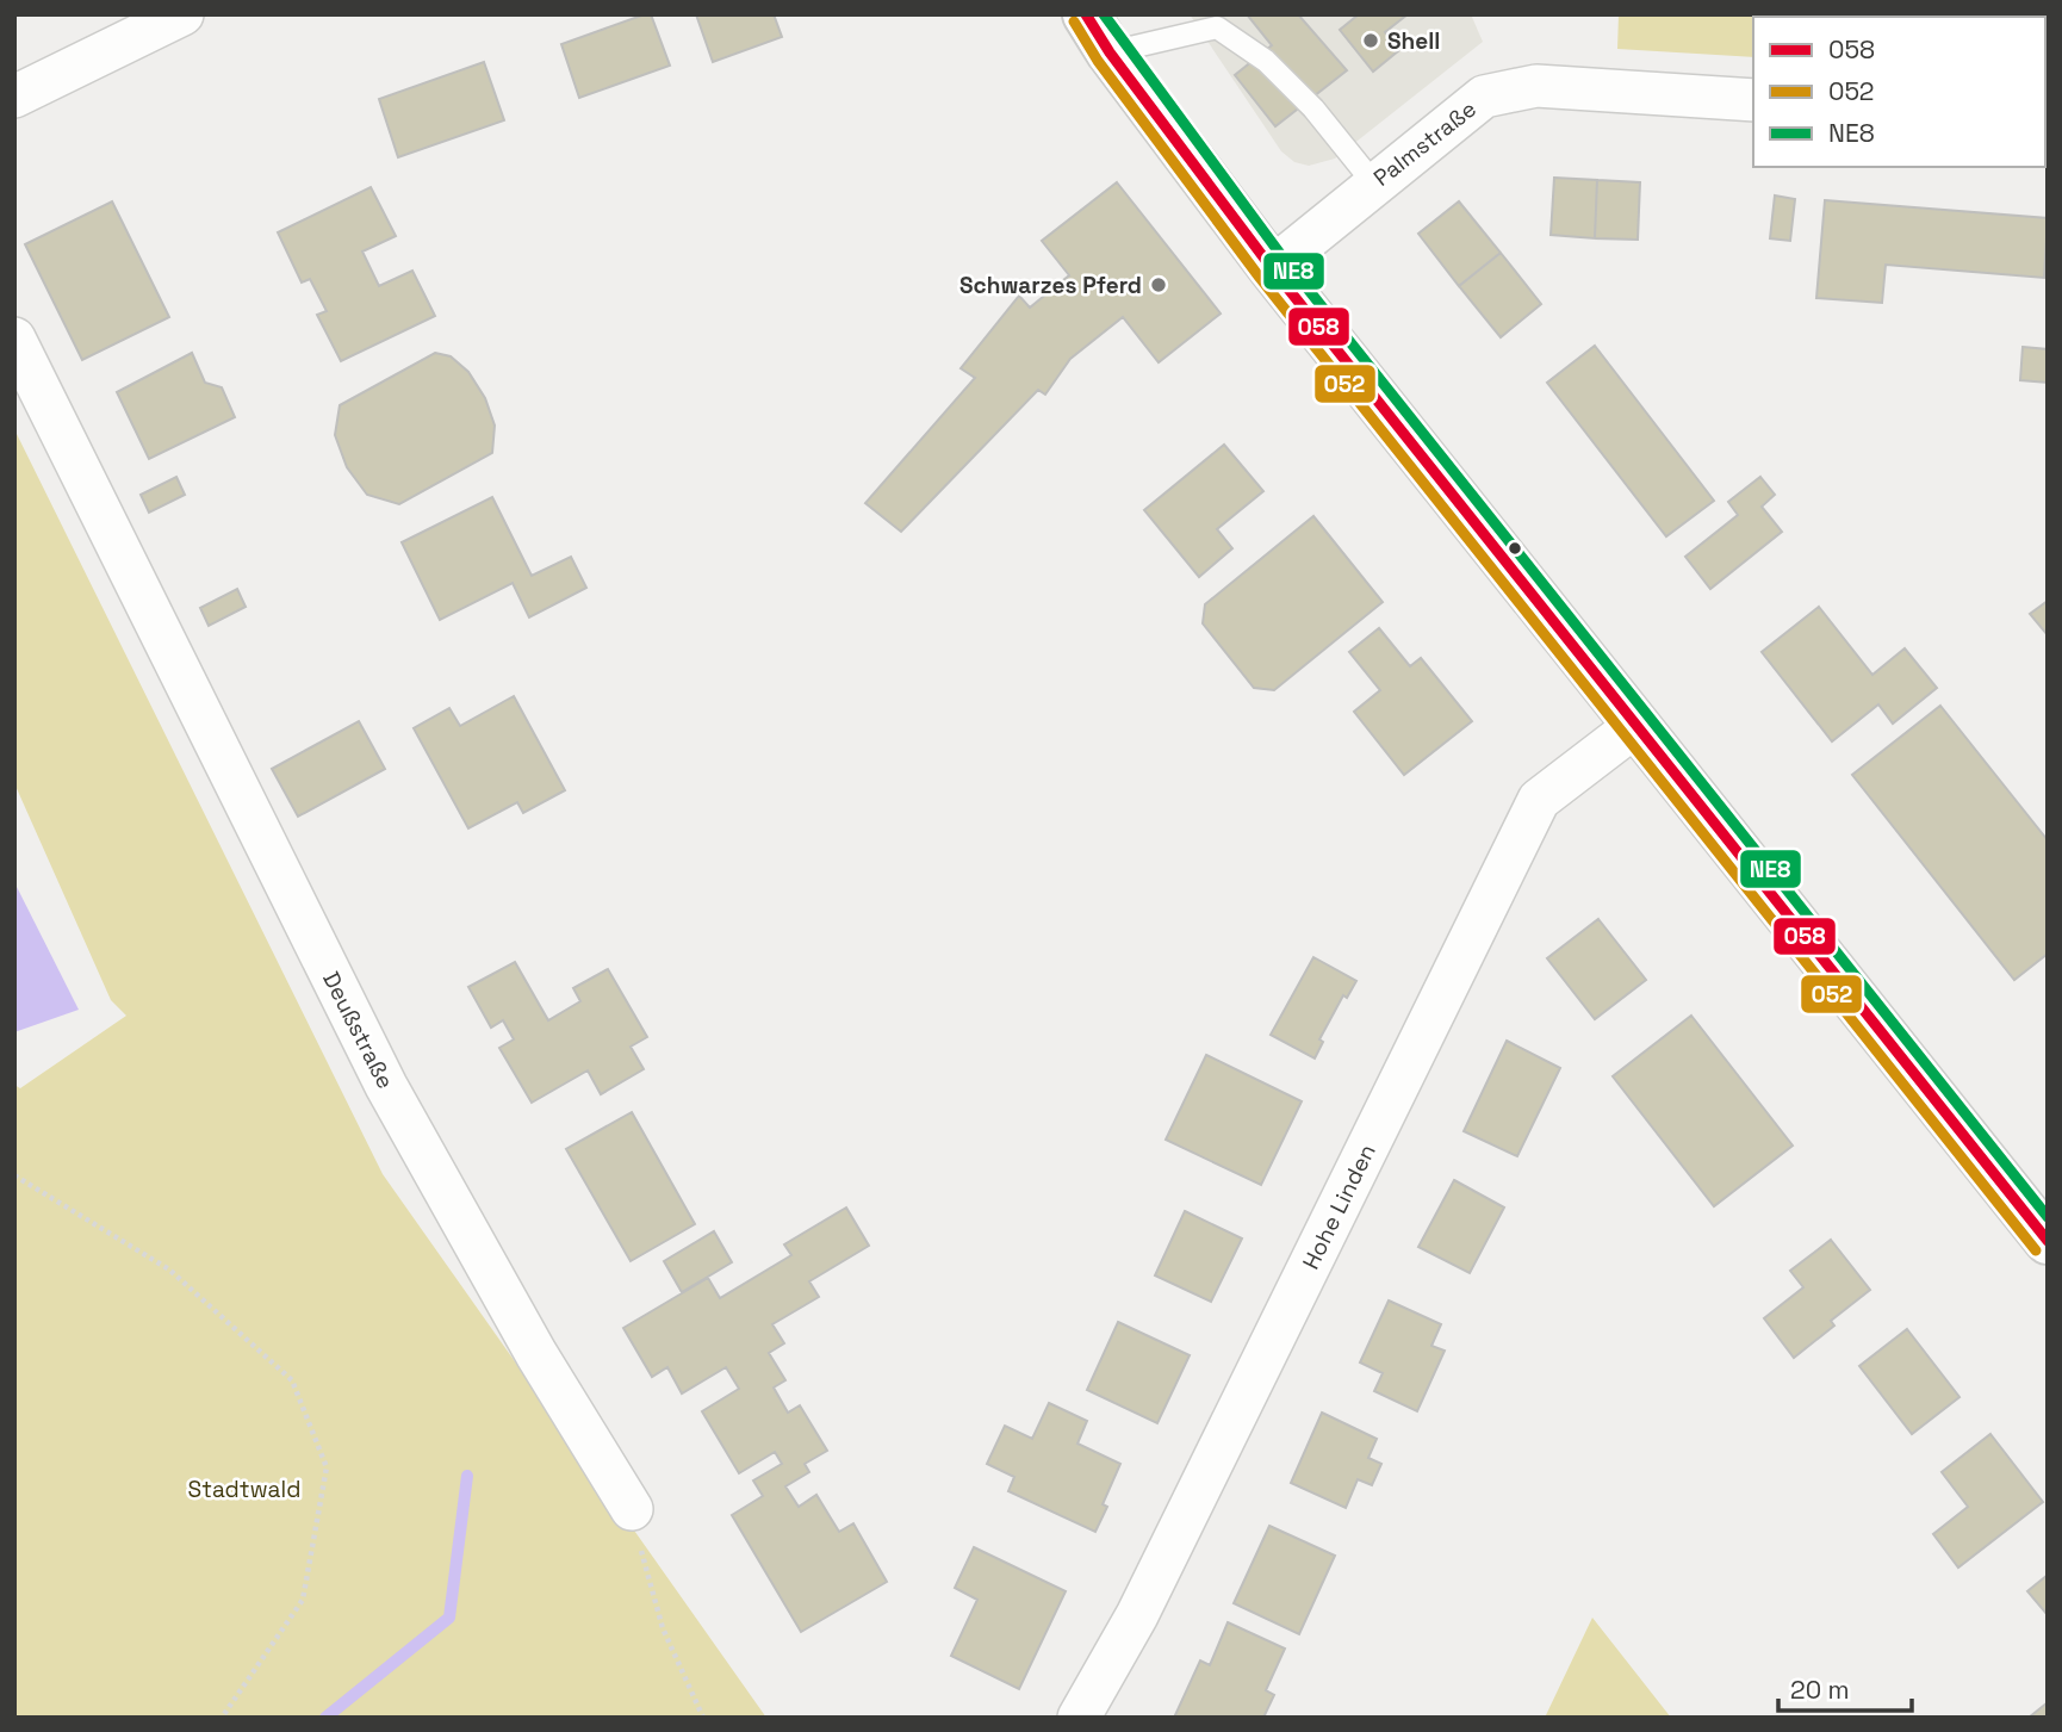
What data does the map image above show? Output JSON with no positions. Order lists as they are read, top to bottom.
{
  "streets": {
    "street": ["Palmstraße", "Deußstraße", "Hohe Linden"]
  },
  "parks": ["Stadtwald"],
  "places": ["Shell", "Schwarzes Pferd"],
  "lines": ["transit line 058", "transit line NE8", "transit line 052"],
  "legend": ["058", "052", "NE8"],
  "scale_bar": "20 m"
}
